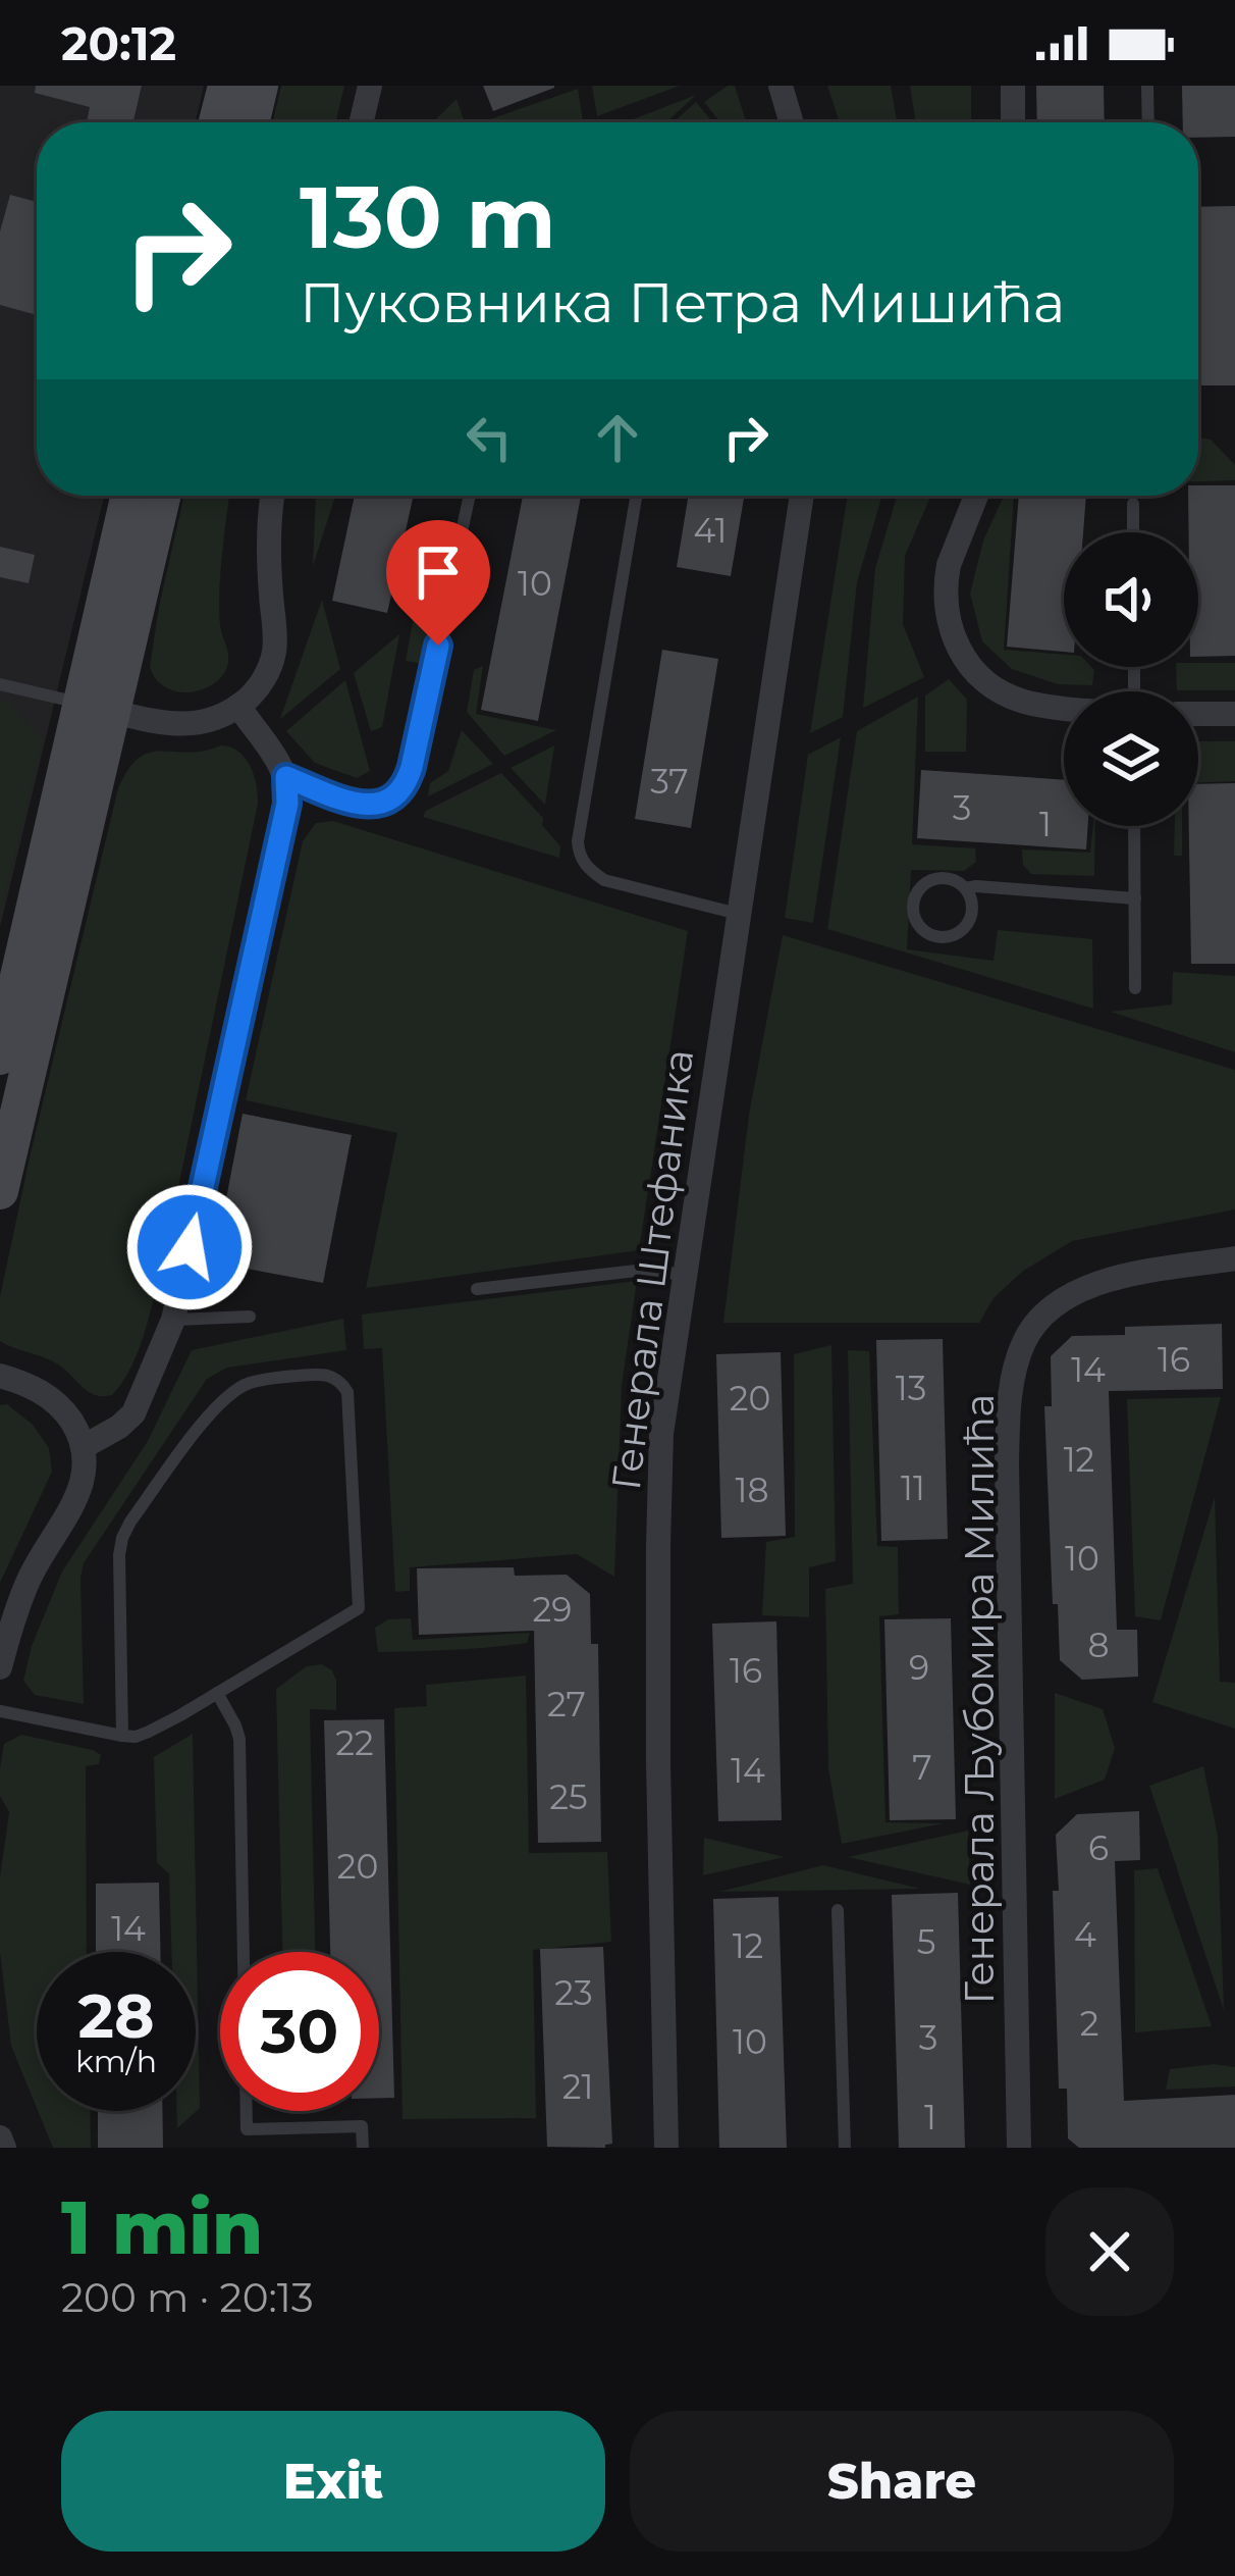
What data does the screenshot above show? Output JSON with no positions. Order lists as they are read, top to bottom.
{
  "streets": {
    "street": ["Генерала Штефаника", "Генерала Љубомира Милића"]
  },
  "house_numbers": [
    "41",
    "10",
    "37",
    "3",
    "1",
    "16",
    "14",
    "13",
    "20",
    "12",
    "11",
    "18",
    "10",
    "29",
    "8",
    "9",
    "16",
    "27",
    "22",
    "7",
    "14",
    "25",
    "6",
    "20",
    "14",
    "4",
    "5",
    "12",
    "23",
    "2",
    "3",
    "10",
    "21",
    "1"
  ],
  "page": {
    "status": "20:12",
    "turn": ["130 m", "Пуковника Петра Мишића"],
    "speed": "28 km/h",
    "limit": "30",
    "heading": ["1 min", "200 m · 20:13"],
    "buttons": ["Exit", "Share"]
  }
}
